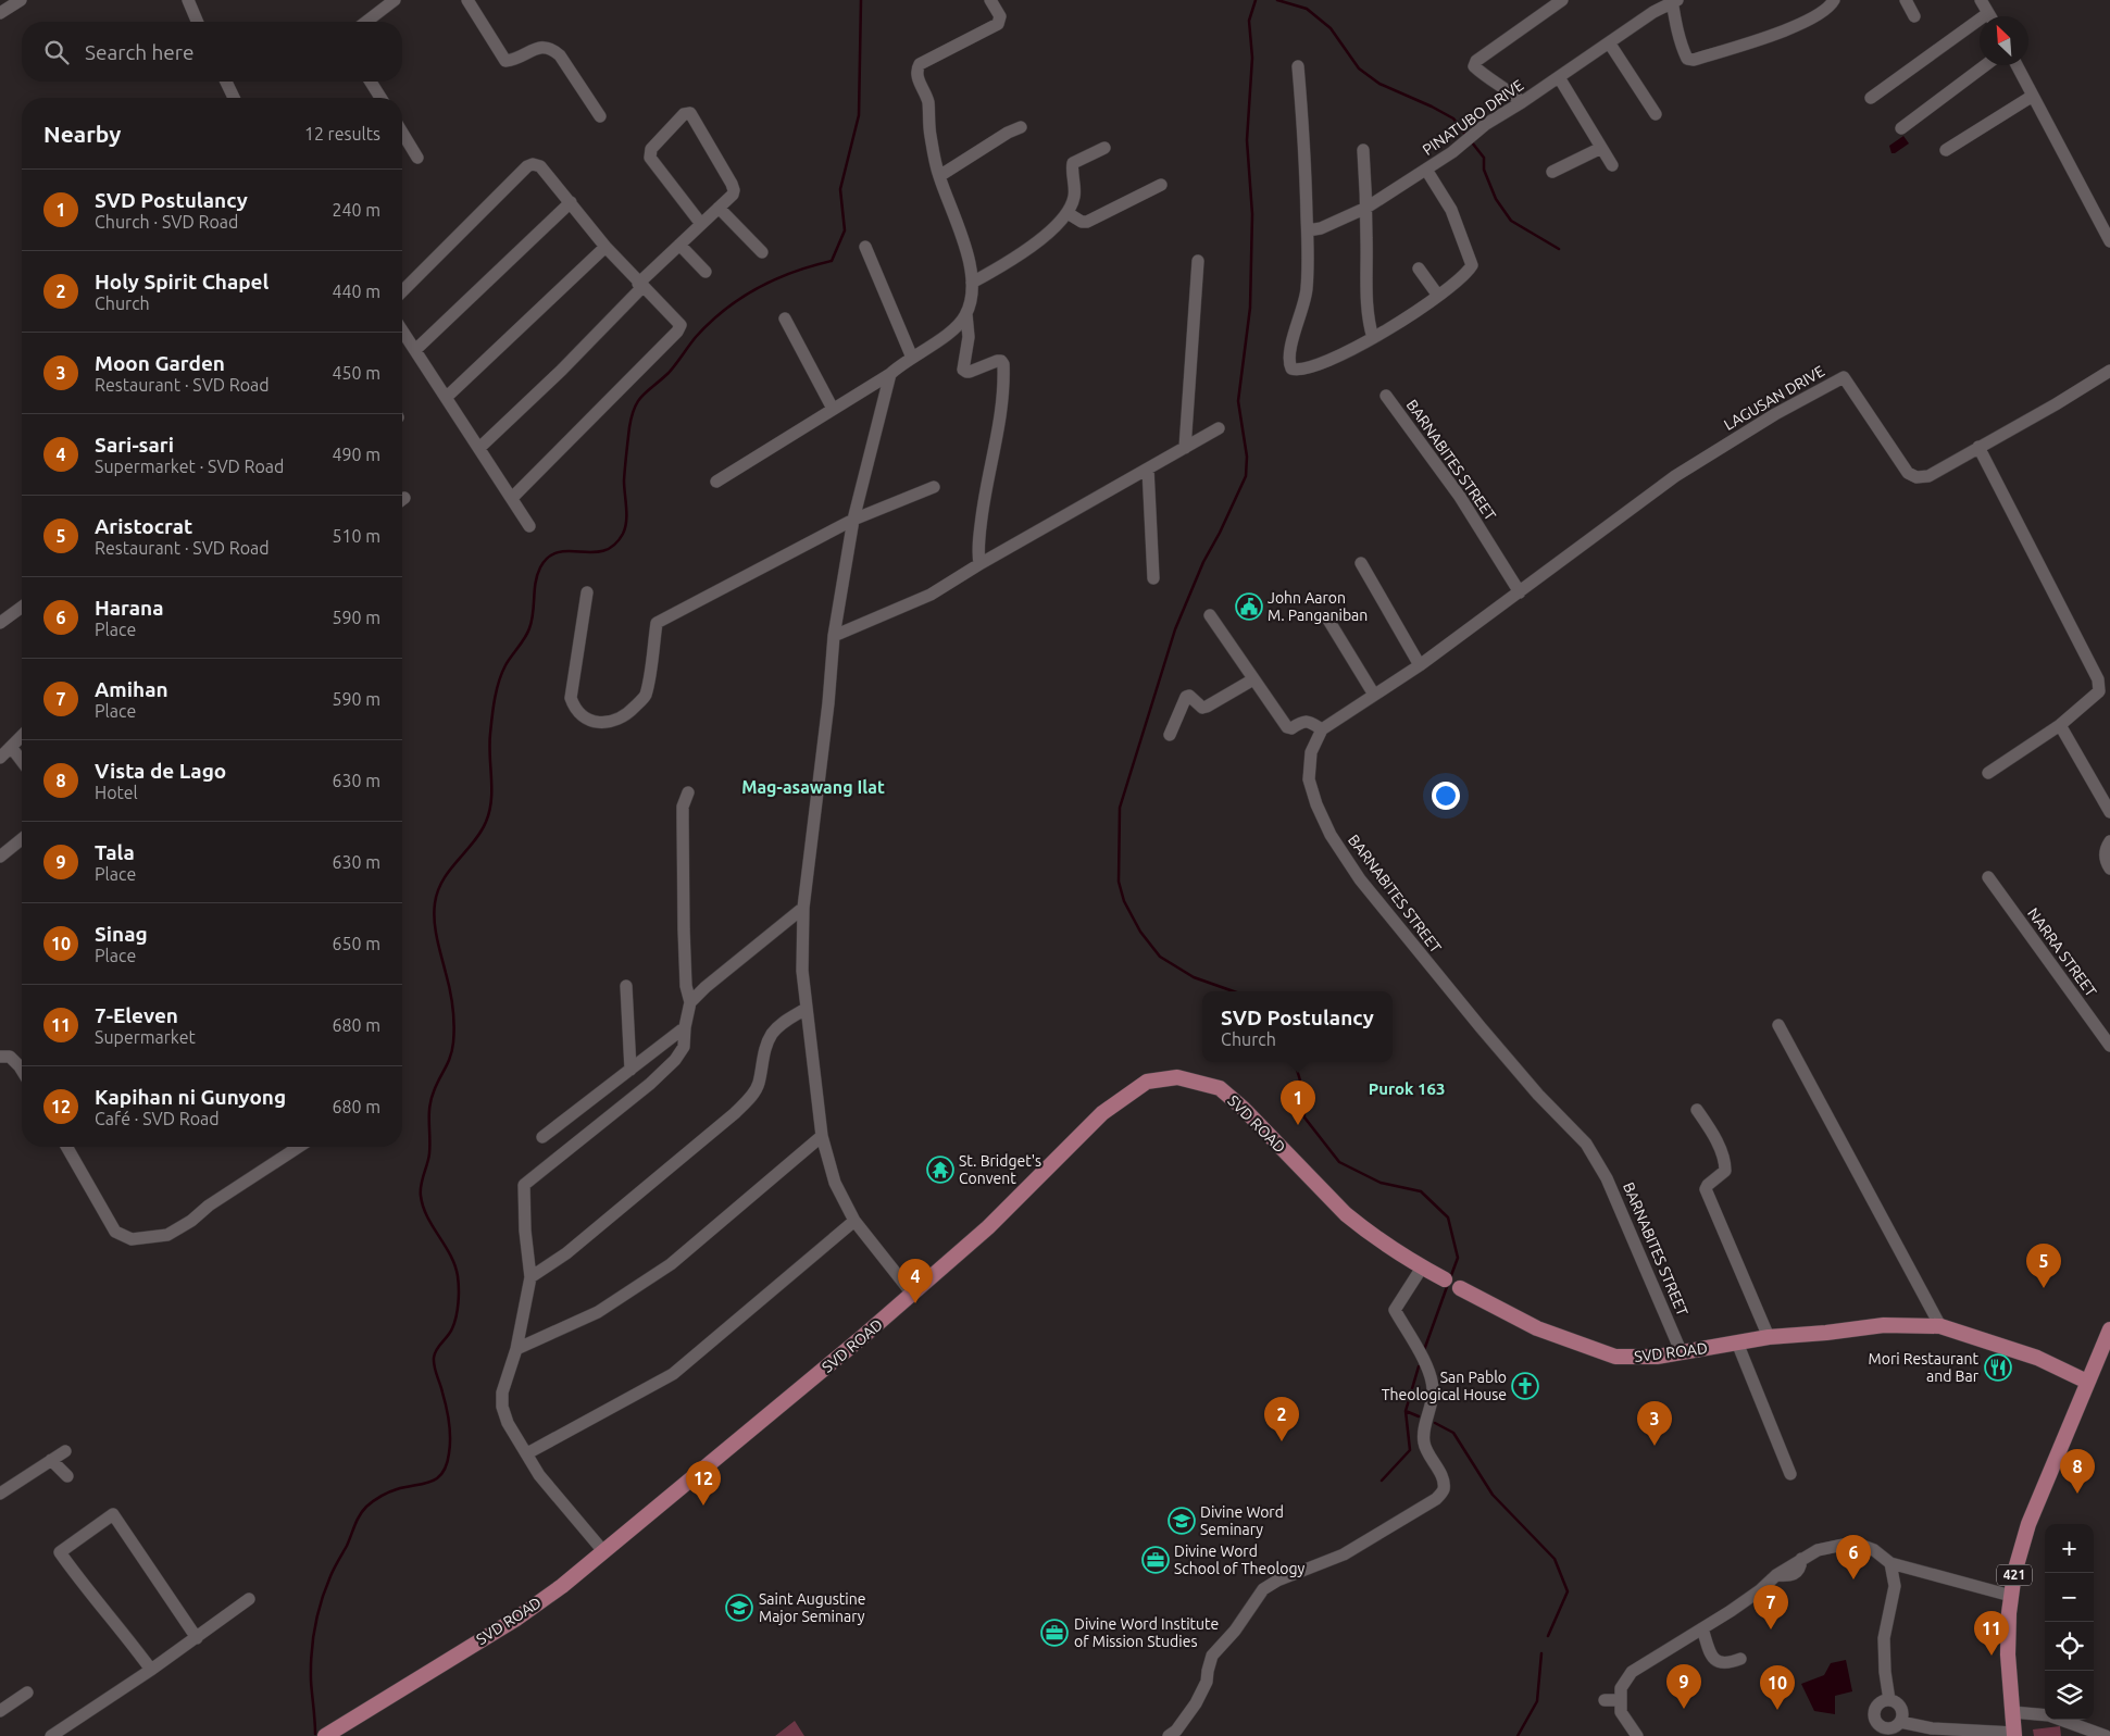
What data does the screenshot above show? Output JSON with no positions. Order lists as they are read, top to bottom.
{
  "streets": {
    "main road": ["SVD ROAD", "421"],
    "street": [
      "PINATUBO DRIVE",
      "LAGUSAN DRIVE",
      "BARNABITES STREET",
      "NARRA STREET"
    ]
  },
  "crossings": [
    ["LAGUSAN DRIVE", "BARNABITES STREET"],
    ["BARNABITES STREET", "SVD ROAD"],
    ["SVD ROAD", "421"]
  ],
  "districts": ["Mag-asawang Ilat", "Purok 163"],
  "places": {
    "public building": ["John Aaron M. Panganiban"],
    "temple": ["St. Bridget's Convent"],
    "restaurant": ["Mori Restaurant and Bar"],
    "church": ["San Pablo Theological House"],
    "school or university": ["Divine Word Seminary", "Saint Augustine Major Seminary"],
    "office": ["Divine Word School of Theology", "Divine Word Institute of Mission Studies"]
  },
  "north": "top left",
  "page": {
    "search": "Search here",
    "heading": ["Nearby", "12 results"],
    "list": [
      {
        "mark": "1",
        "name": "SVD Postulancy",
        "note": "Church · SVD Road",
        "value": "240 m"
      },
      {
        "mark": "2",
        "name": "Holy Spirit Chapel",
        "note": "Church",
        "value": "440 m"
      },
      {
        "mark": "3",
        "name": "Moon Garden",
        "note": "Restaurant · SVD Road",
        "value": "450 m"
      },
      {
        "mark": "4",
        "name": "Sari-sari",
        "note": "Supermarket · SVD Road",
        "value": "490 m"
      },
      {
        "mark": "5",
        "name": "Aristocrat",
        "note": "Restaurant · SVD Road",
        "value": "510 m"
      },
      {
        "mark": "6",
        "name": "Harana",
        "note": "Place",
        "value": "590 m"
      },
      {
        "mark": "7",
        "name": "Amihan",
        "note": "Place",
        "value": "590 m"
      },
      {
        "mark": "8",
        "name": "Vista de Lago",
        "note": "Hotel",
        "value": "630 m"
      },
      {
        "mark": "9",
        "name": "Tala",
        "note": "Place",
        "value": "630 m"
      },
      {
        "mark": "10",
        "name": "Sinag",
        "note": "Place",
        "value": "650 m"
      },
      {
        "mark": "11",
        "name": "7-Eleven",
        "note": "Supermarket",
        "value": "680 m"
      },
      {
        "mark": "12",
        "name": "Kapihan ni Gunyong",
        "note": "Café · SVD Road",
        "value": "680 m"
      }
    ],
    "popup": ["SVD Postulancy", "Church"],
    "pins": [
      "1",
      "5",
      "4",
      "2",
      "3",
      "8",
      "12",
      "6",
      "7",
      "11",
      "9",
      "10"
    ],
    "map_buttons": ["+", "−"]
  }
}
